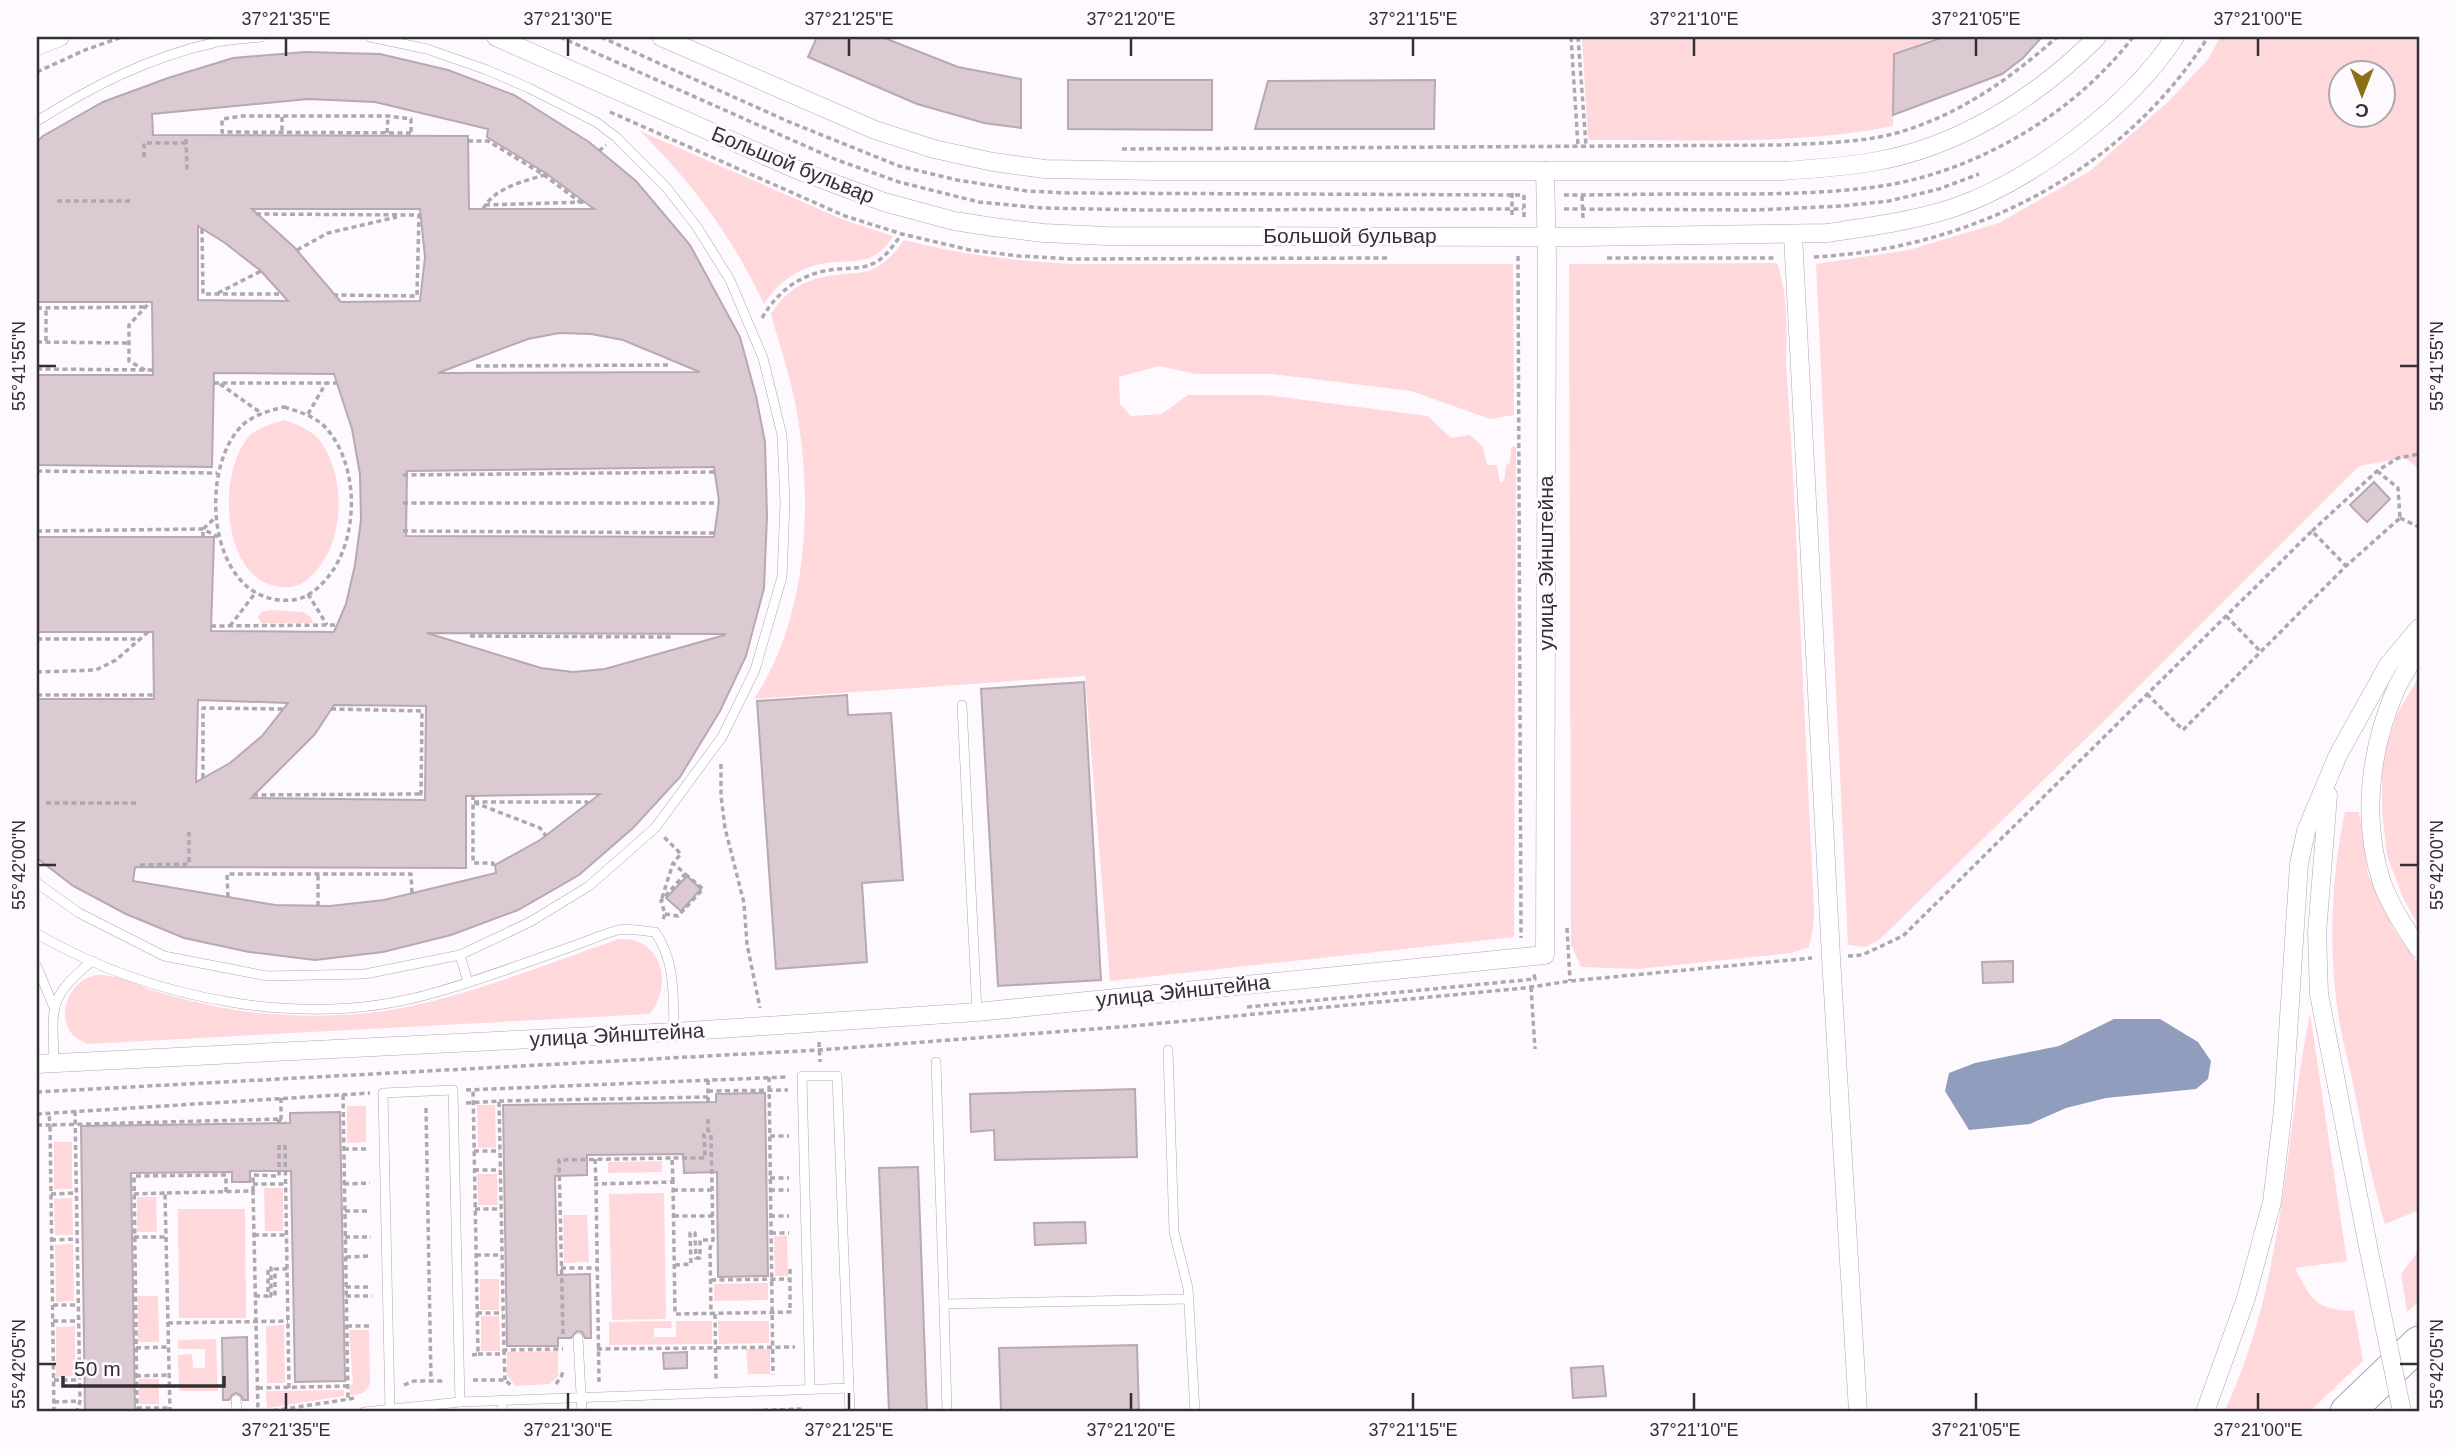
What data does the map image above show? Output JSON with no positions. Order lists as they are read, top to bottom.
{
  "streets": {
    "street": ["Большой бульвар", "улица Эйнштейна"]
  },
  "crossings": [
    ["Большой бульвар", "улица Эйнштейна"]
  ],
  "scale_bar": "50 m",
  "north": "bottom",
  "coordinates": [
    "37°21'35\"E",
    "37°21'30\"E",
    "37°21'25\"E",
    "37°21'20\"E",
    "37°21'15\"E",
    "37°21'10\"E",
    "37°21'05\"E",
    "37°21'00\"E",
    "55°41'55\"N",
    "55°42'00\"N",
    "55°42'05\"N"
  ]
}
